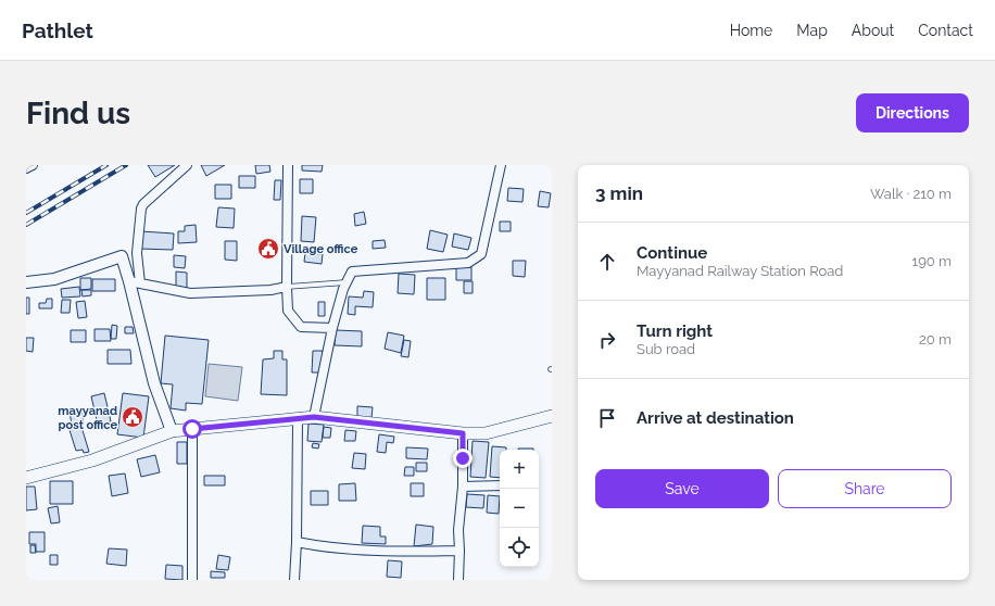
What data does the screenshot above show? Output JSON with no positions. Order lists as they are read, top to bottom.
{
  "places": {
    "public building": ["Village office", "mayyanad post office"]
  },
  "page": {
    "header": "Pathlet",
    "nav": [
      "Home",
      "Map",
      "About",
      "Contact"
    ],
    "buttons": [
      "Directions",
      ["Save", "Share"]
    ],
    "title": "Find us",
    "heading": ["3 min", "Walk · 210 m"],
    "list": [
      ["Continue", "Mayyanad Railway Station Road", "190 m"],
      ["Turn right", "Sub road", "20 m"],
      "Arrive at destination"
    ],
    "map_buttons": ["+", "−"]
  }
}
